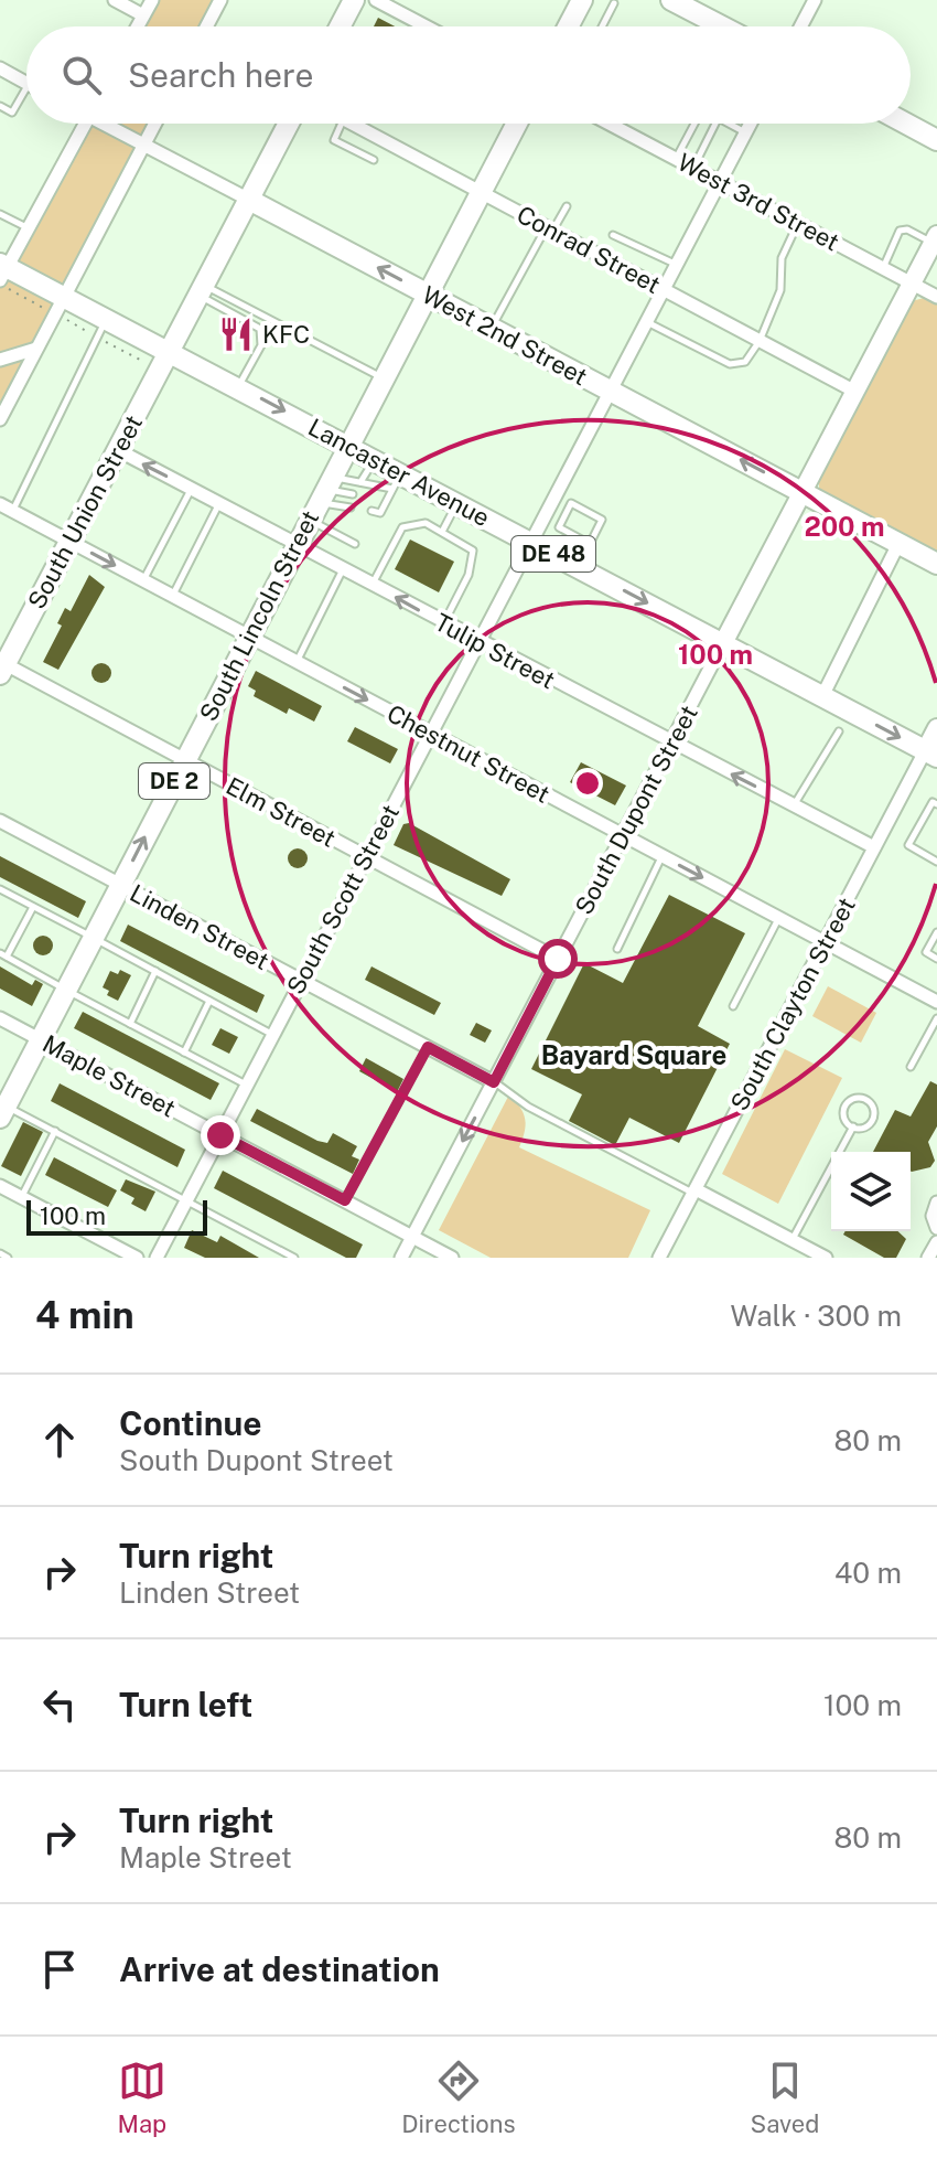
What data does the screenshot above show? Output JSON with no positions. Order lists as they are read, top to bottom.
{
  "streets": {
    "main road": [
      "West 2nd Street",
      "Lancaster Avenue",
      "South Union Street",
      "DE 48",
      "South Lincoln Street",
      "DE 2"
    ],
    "street": [
      "West 3rd Street",
      "Conrad Street",
      "Tulip Street",
      "Chestnut Street",
      "South Dupont Street",
      "Elm Street",
      "South Scott Street",
      "Linden Street",
      "South Clayton Street",
      "Maple Street"
    ]
  },
  "crossings": [
    ["West 3rd Street", "South Scott Street"],
    ["Conrad Street", "DE 2"],
    ["Conrad Street", "South Scott Street"],
    ["West 2nd Street", "South Union Street"],
    ["West 2nd Street", "DE 2"],
    ["West 2nd Street", "South Scott Street"],
    ["Lancaster Avenue", "South Union Street"],
    ["Lancaster Avenue", "South Lincoln Street"],
    ["Lancaster Avenue", "DE 2"],
    ["Lancaster Avenue", "South Dupont Street"],
    ["Lancaster Avenue", "South Scott Street"],
    ["Lancaster Avenue", "South Clayton Street"],
    ["South Union Street", "Tulip Street"],
    ["South Union Street", "Chestnut Street"],
    ["South Union Street", "Elm Street"],
    ["South Lincoln Street", "Tulip Street"],
    ["South Lincoln Street", "Chestnut Street"],
    ["South Lincoln Street", "DE 2"],
    ["South Lincoln Street", "Elm Street"],
    ["South Lincoln Street", "Linden Street"],
    ["South Lincoln Street", "Maple Street"],
    ["Tulip Street", "South Dupont Street"],
    ["Tulip Street", "South Scott Street"],
    ["Tulip Street", "South Clayton Street"],
    ["Chestnut Street", "South Dupont Street"],
    ["Chestnut Street", "South Scott Street"],
    ["Chestnut Street", "South Clayton Street"],
    ["South Dupont Street", "Elm Street"],
    ["South Dupont Street", "Linden Street"],
    ["South Dupont Street", "Maple Street"],
    ["Elm Street", "South Scott Street"],
    ["South Scott Street", "Linden Street"],
    ["South Scott Street", "Maple Street"]
  ],
  "one_way": ["West 2nd Street", "Lancaster Avenue", "Tulip Street"],
  "districts": ["Bayard Square"],
  "places": {
    "restaurant": ["KFC"]
  },
  "scale_bar": "100 m",
  "page": {
    "search": "Search here",
    "scale": "100 m",
    "heading": ["4 min", "Walk · 300 m"],
    "list": [
      ["Continue", "South Dupont Street", "80 m"],
      ["Turn right", "Linden Street", "40 m"],
      ["Turn left", "100 m"],
      ["Turn right", "Maple Street", "80 m"],
      "Arrive at destination"
    ],
    "nav": ["Map", "Directions", "Saved"]
  },
  "rings": ["200 m", "100 m"]
}
